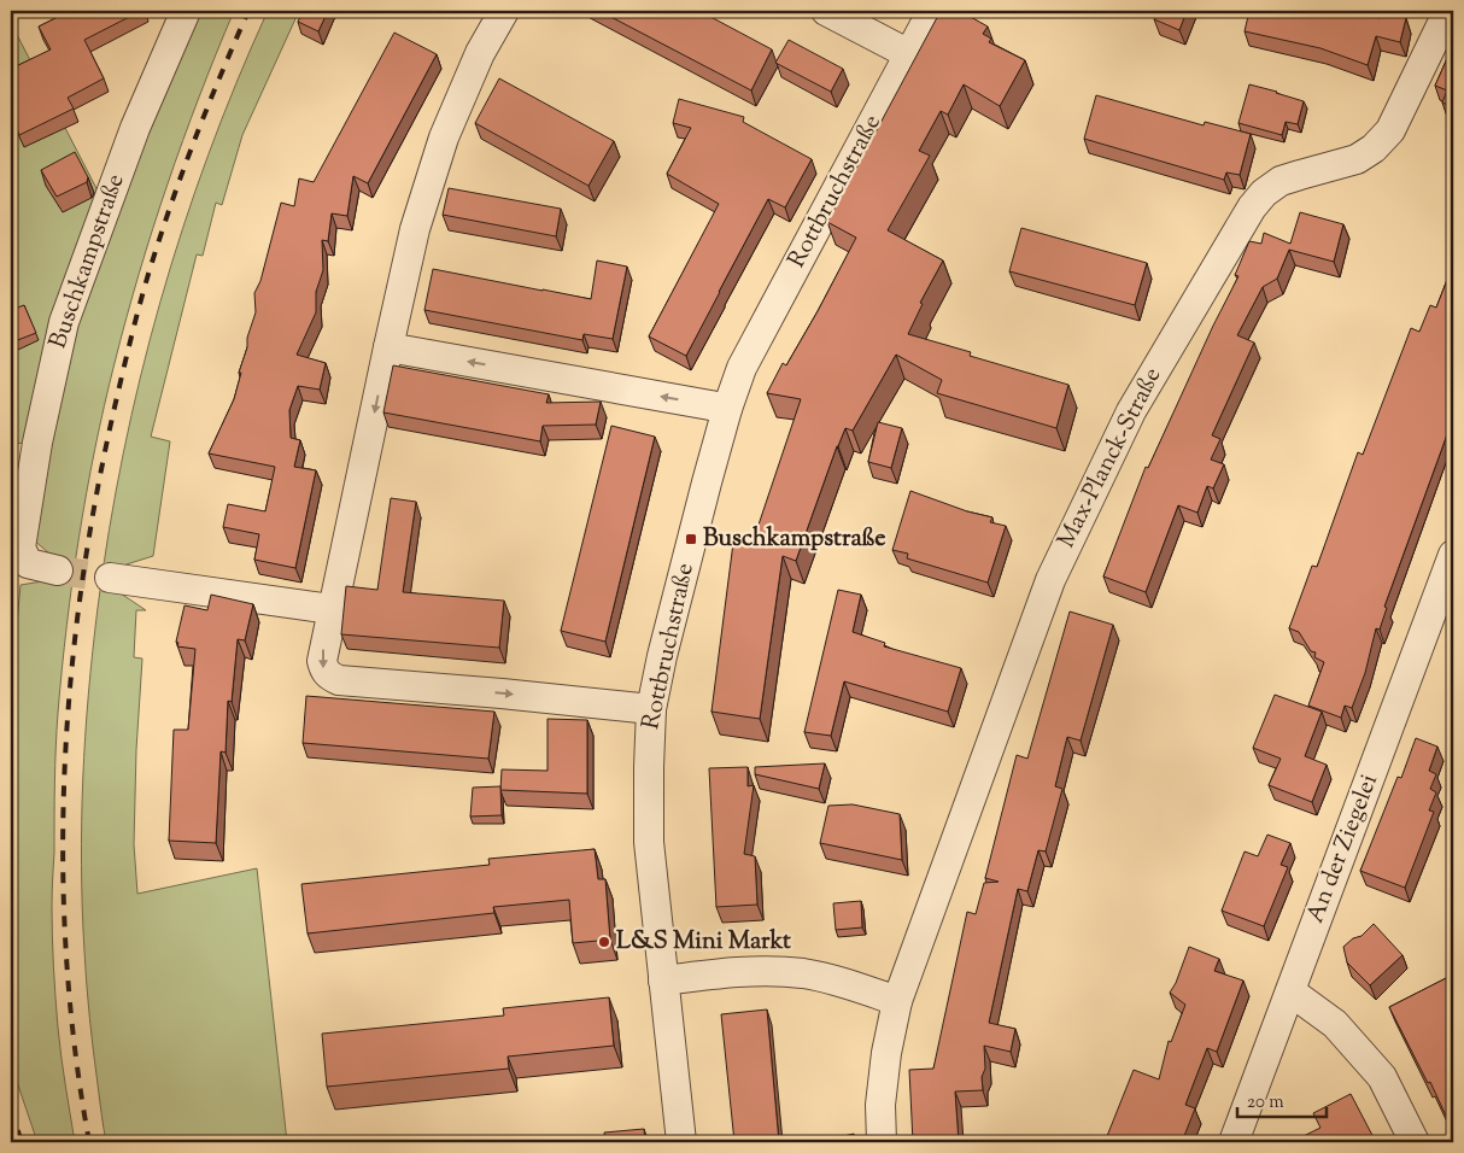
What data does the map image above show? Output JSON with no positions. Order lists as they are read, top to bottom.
{
  "streets": {
    "street": [
      "Rottbruchstraße",
      "Buschkampstraße",
      "Max-Planck-Straße",
      "An der Ziegelei"
    ]
  },
  "places": {
    "transit": ["Buschkampstraße"],
    "other": ["L&S Mini Markt"]
  },
  "scale_bar": "20 m"
}
